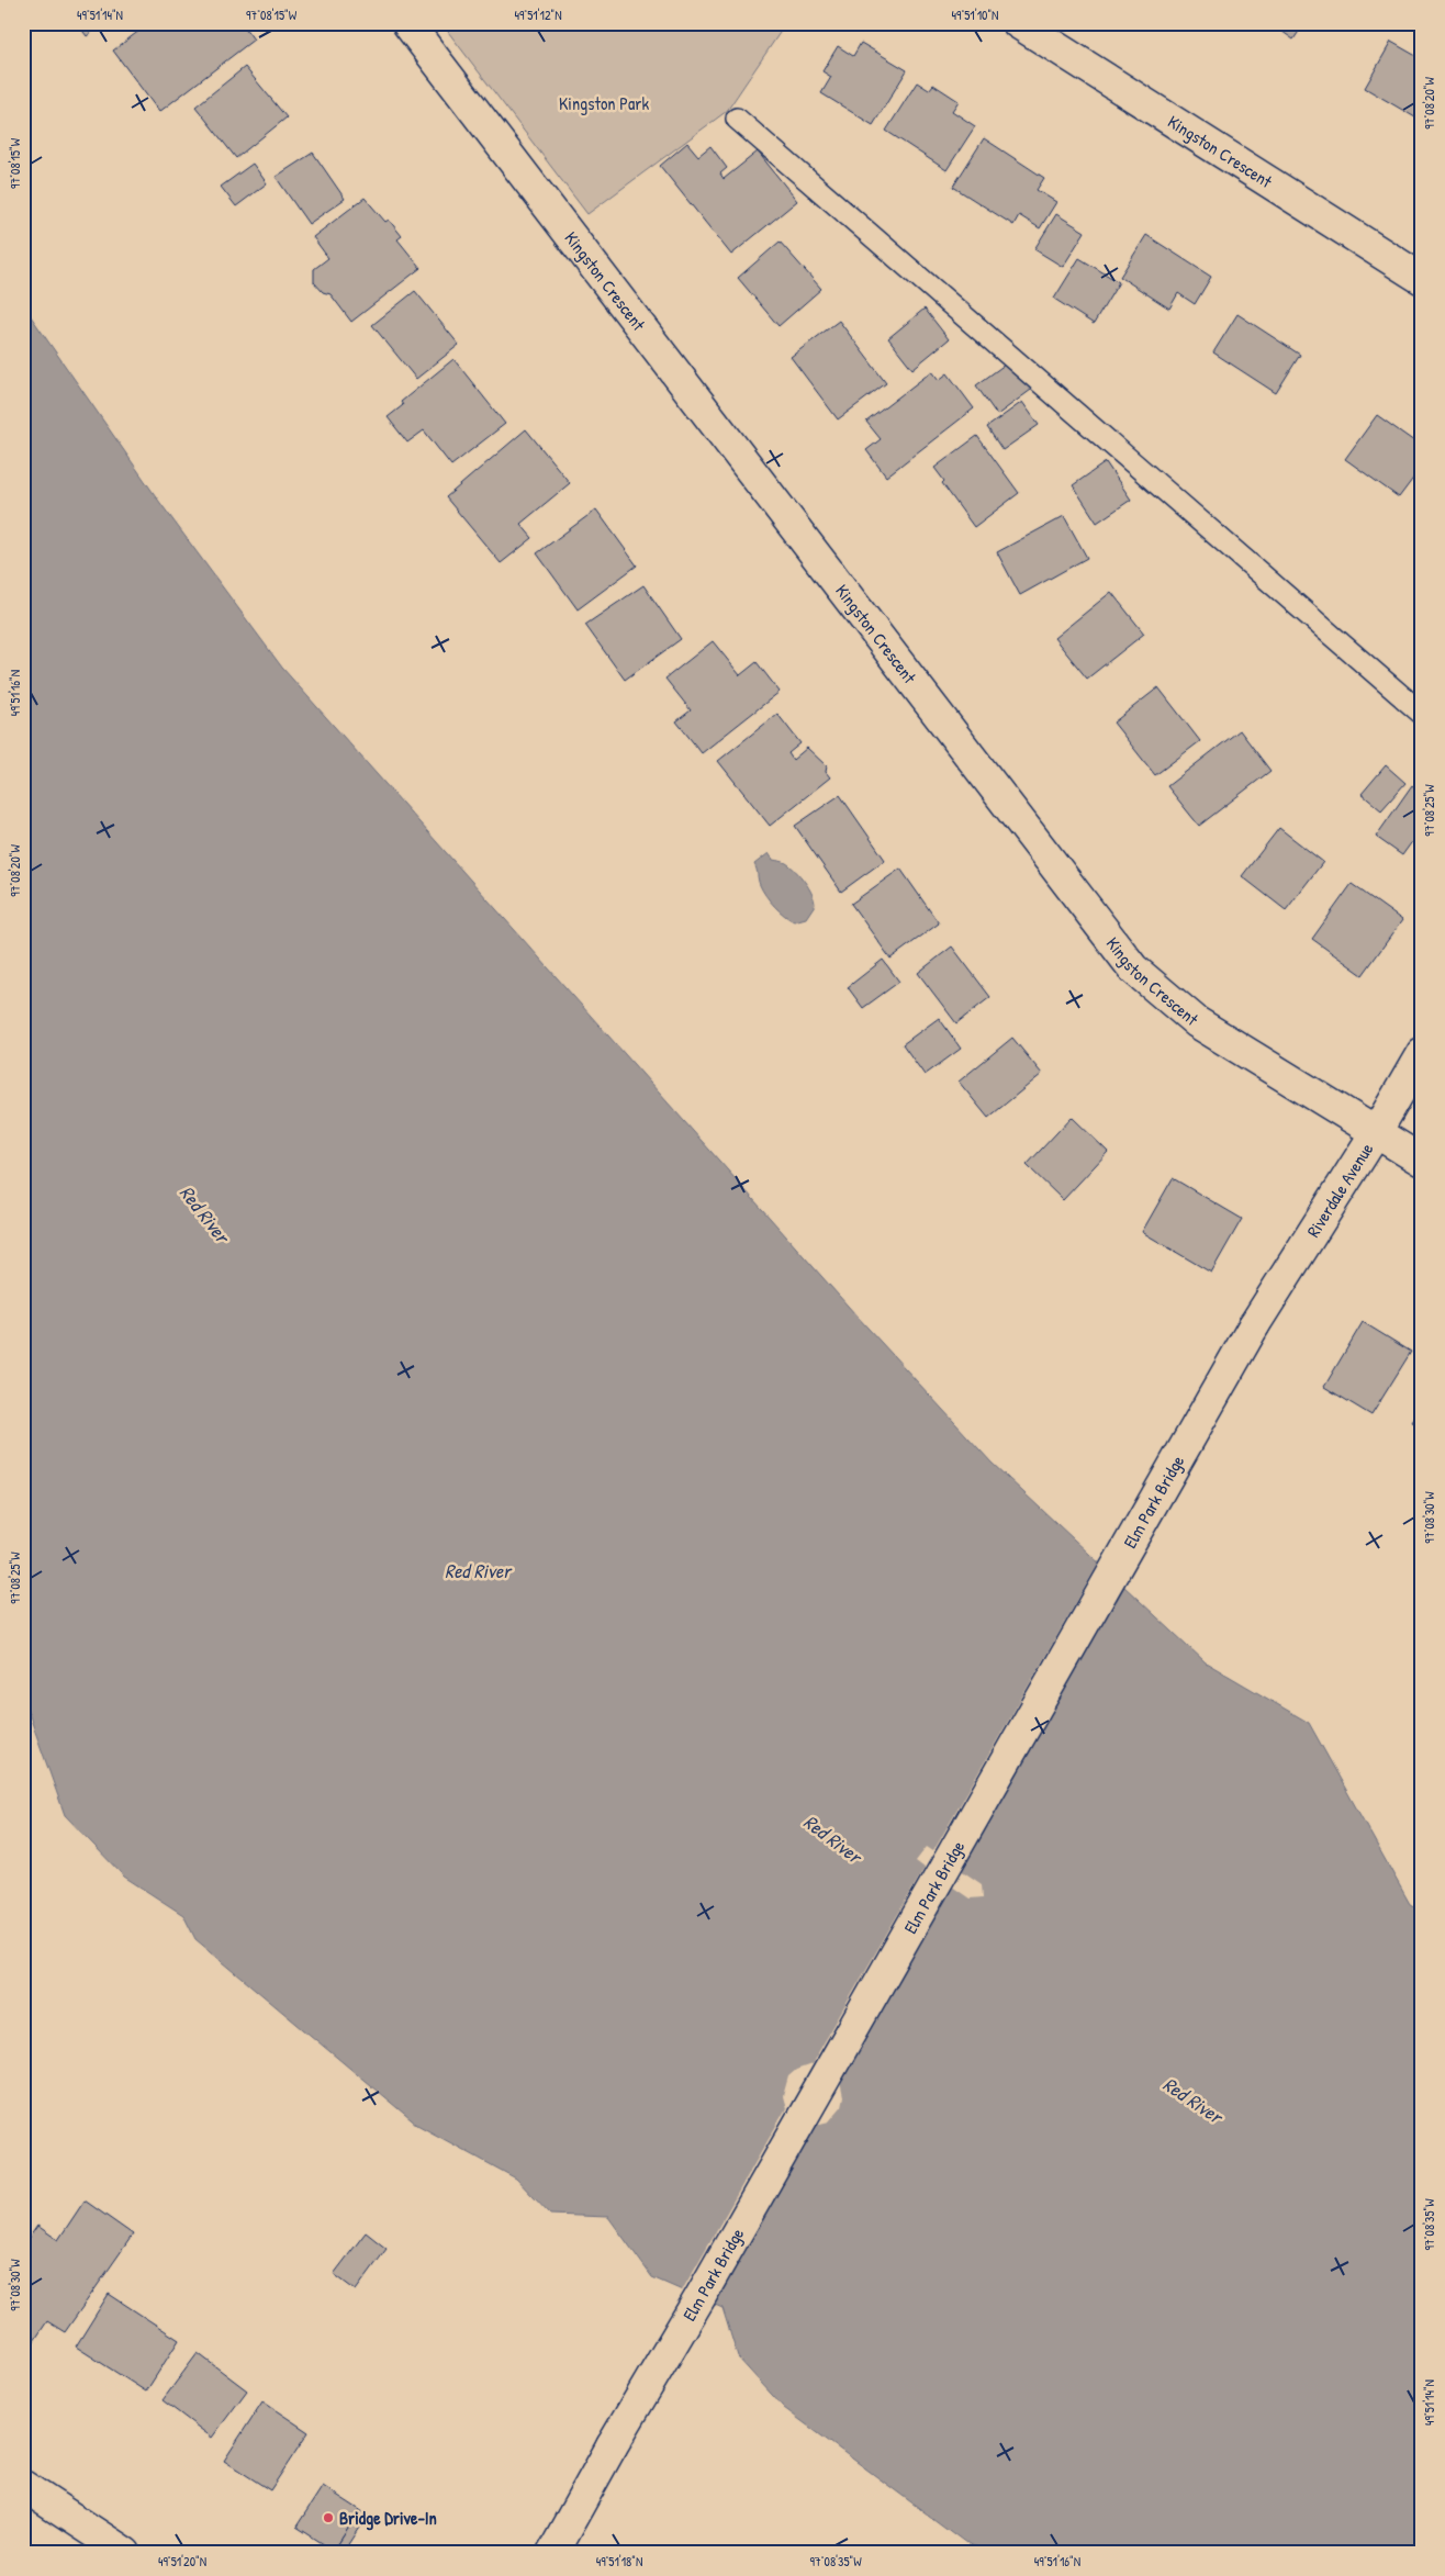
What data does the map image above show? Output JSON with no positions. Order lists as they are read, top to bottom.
{
  "streets": {
    "street": ["Kingston Crescent", "Riverdale Avenue", "Elm Park Bridge"]
  },
  "crossings": [
    ["Kingston Crescent", "Riverdale Avenue"],
    ["Riverdale Avenue", "Elm Park Bridge"]
  ],
  "water": ["Red River"],
  "parks": ["Kingston Park"],
  "places": ["Bridge Drive-In"],
  "coordinates": [
    "49°51'14\"N",
    "97°08'15\"W",
    "49°51'12\"N",
    "49°51'10\"N",
    "97°08'20\"W",
    "49°51'16\"N",
    "97°08'25\"W",
    "97°08'30\"W",
    "97°08'35\"W",
    "49°51'20\"N",
    "49°51'18\"N"
  ]
}
